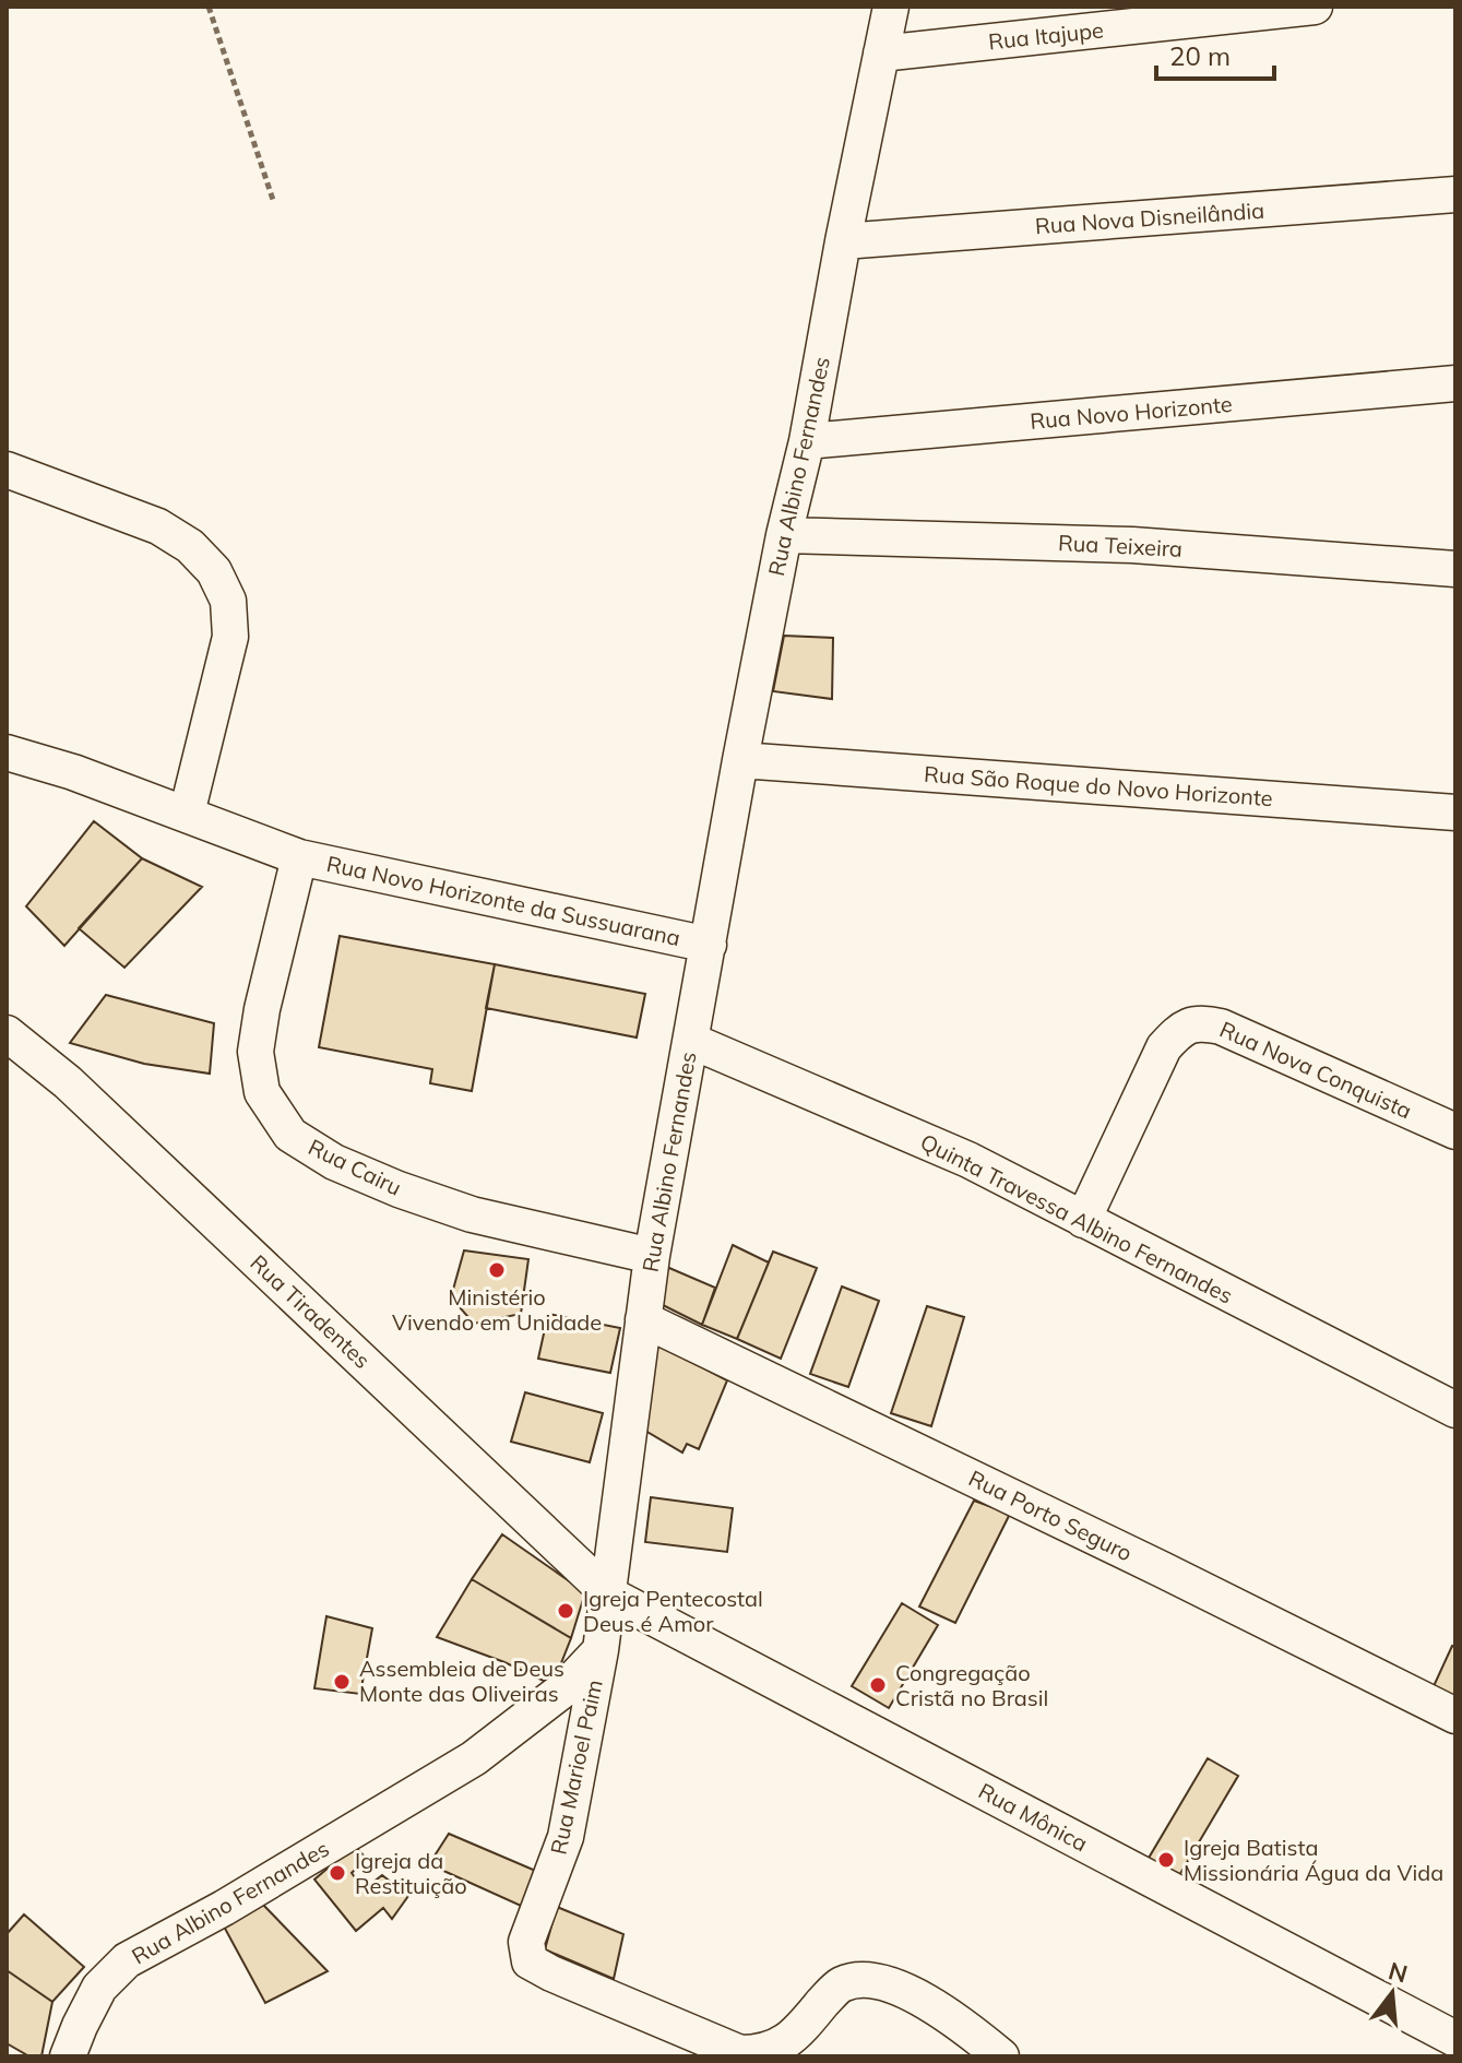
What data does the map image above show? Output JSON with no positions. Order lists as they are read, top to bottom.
{
  "streets": {
    "street": [
      "Rua Itajupe",
      "Rua Nova Disneilândia",
      "Rua Novo Horizonte",
      "Rua Albino Fernandes",
      "Rua Teixeira",
      "Rua São Roque do Novo Horizonte",
      "Rua Novo Horizonte da Sussuarana",
      "Rua Nova Conquista",
      "Rua Cairu",
      "Quinta Travessa Albino Fernandes",
      "Rua Tiradentes",
      "Rua Porto Seguro",
      "Rua Marioel Paim",
      "Rua Mônica"
    ]
  },
  "crossings": [
    ["Rua Itajupe", "Rua Albino Fernandes"],
    ["Rua Nova Disneilândia", "Rua Albino Fernandes"],
    ["Rua Novo Horizonte", "Rua Albino Fernandes"],
    ["Rua Albino Fernandes", "Rua Teixeira"],
    ["Rua Albino Fernandes", "Rua São Roque do Novo Horizonte"],
    ["Rua Albino Fernandes", "Rua Novo Horizonte da Sussuarana"],
    ["Rua Albino Fernandes", "Rua Cairu"],
    ["Rua Albino Fernandes", "Quinta Travessa Albino Fernandes"],
    ["Rua Albino Fernandes", "Rua Tiradentes"],
    ["Rua Albino Fernandes", "Rua Porto Seguro"],
    ["Rua Albino Fernandes", "Rua Marioel Paim"],
    ["Rua Albino Fernandes", "Rua Mônica"],
    ["Rua Novo Horizonte da Sussuarana", "Rua Cairu"],
    ["Rua Nova Conquista", "Quinta Travessa Albino Fernandes"],
    ["Rua Tiradentes", "Rua Mônica"]
  ],
  "places": [
    "Ministério Vivendo em Unidade",
    "Igreja Pentecostal Deus é Amor",
    "Assembleia de Deus Monte das Oliveiras",
    "Congregação Cristã no Brasil",
    "Igreja Batista Missionária Água da Vida",
    "Igreja da Restituição"
  ],
  "scale_bar": "20 m",
  "north": "top"
}
